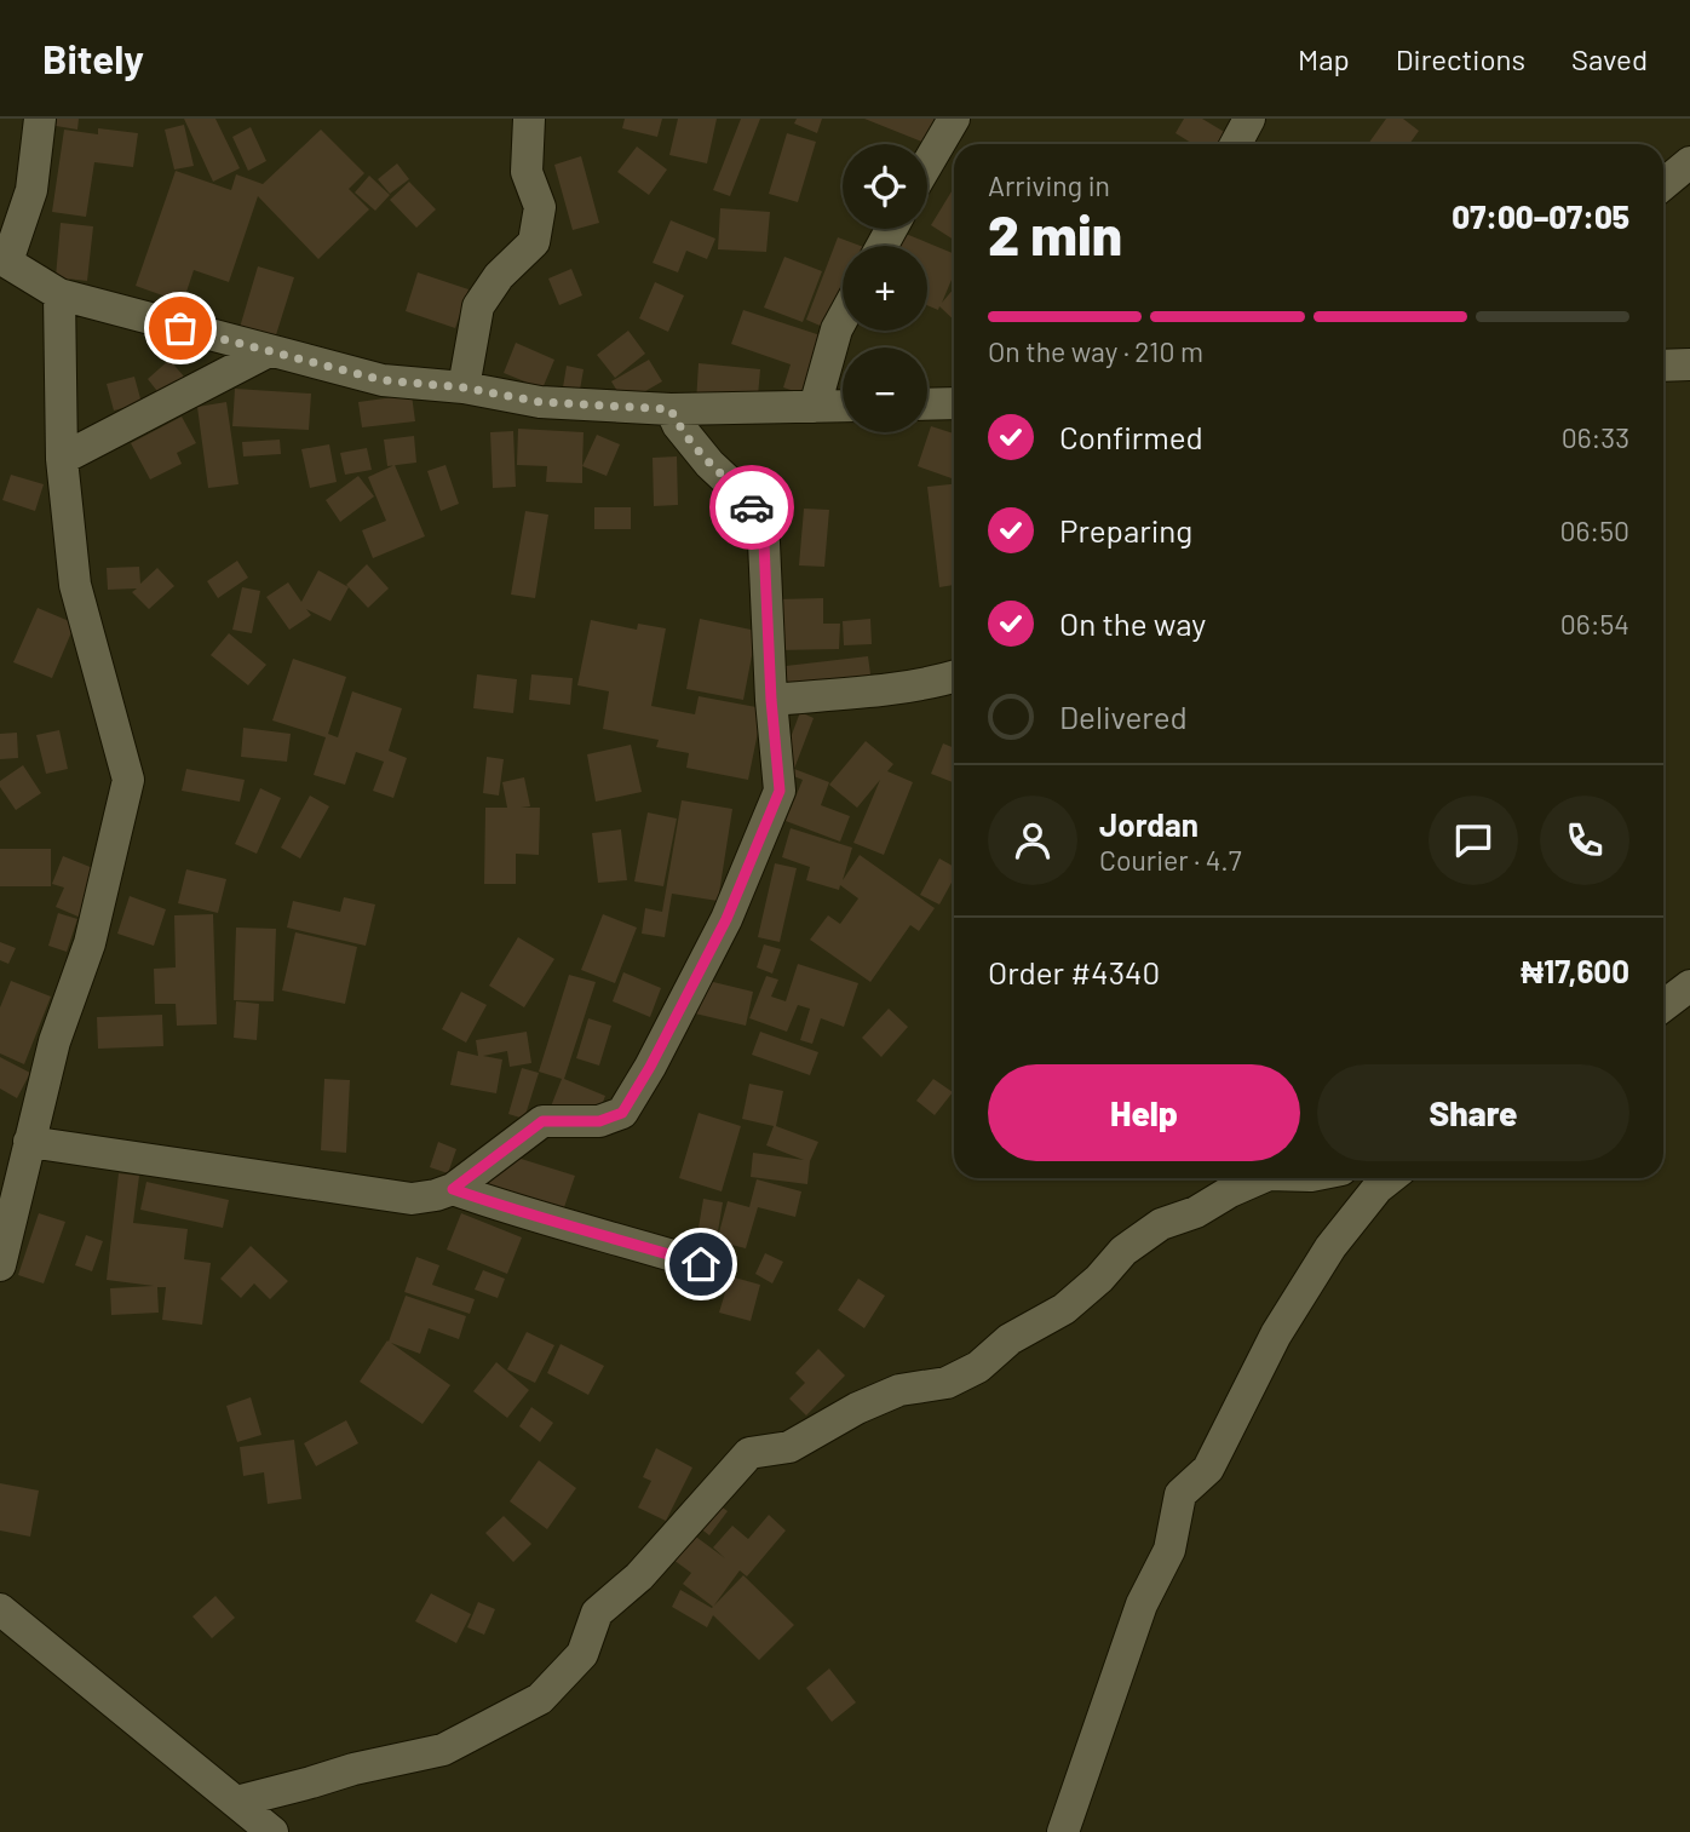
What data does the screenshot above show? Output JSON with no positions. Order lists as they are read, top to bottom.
{
  "page": {
    "header": "Bitely",
    "nav": ["Map", "Directions", "Saved"],
    "map_buttons": ["+", "−"],
    "heading": ["2 min", "Arriving in", "07:00–07:05"],
    "panel": [
      "Jordan",
      "Courier · 4.7",
      "Order #4340",
      "₦17,600"
    ],
    "bar": "On the way · 210 m",
    "list": [
      ["Confirmed", "06:33"],
      ["Preparing", "06:50"],
      ["On the way", "06:54"],
      "Delivered"
    ],
    "buttons": ["Help", "Share"]
  }
}
